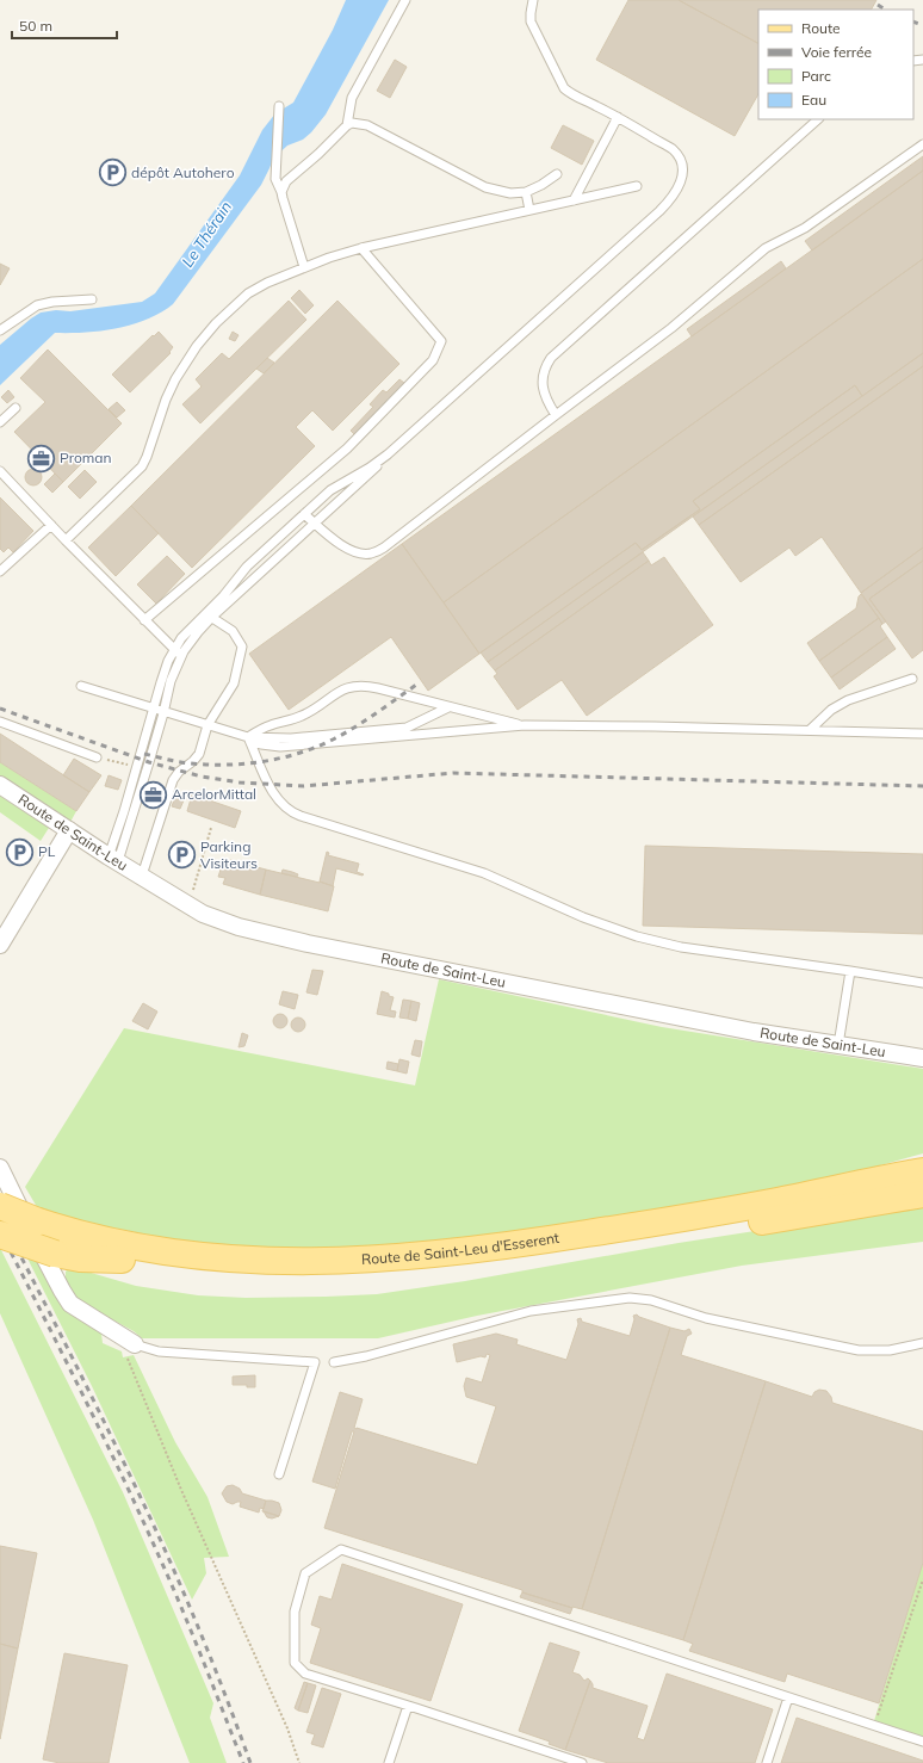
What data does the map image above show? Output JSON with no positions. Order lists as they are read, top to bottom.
{
  "streets": {
    "main road": ["Route de Saint-Leu d'Esserent"],
    "street": ["Route de Saint-Leu"]
  },
  "water": ["Le Thérain"],
  "places": {
    "parking": ["dépôt Autohero", "PL", "Parking Visiteurs"],
    "office": ["Proman", "ArcelorMittal"]
  },
  "legend": [
    "Route",
    "Voie ferrée",
    "Parc",
    "Eau"
  ],
  "scale_bar": "50 m"
}
